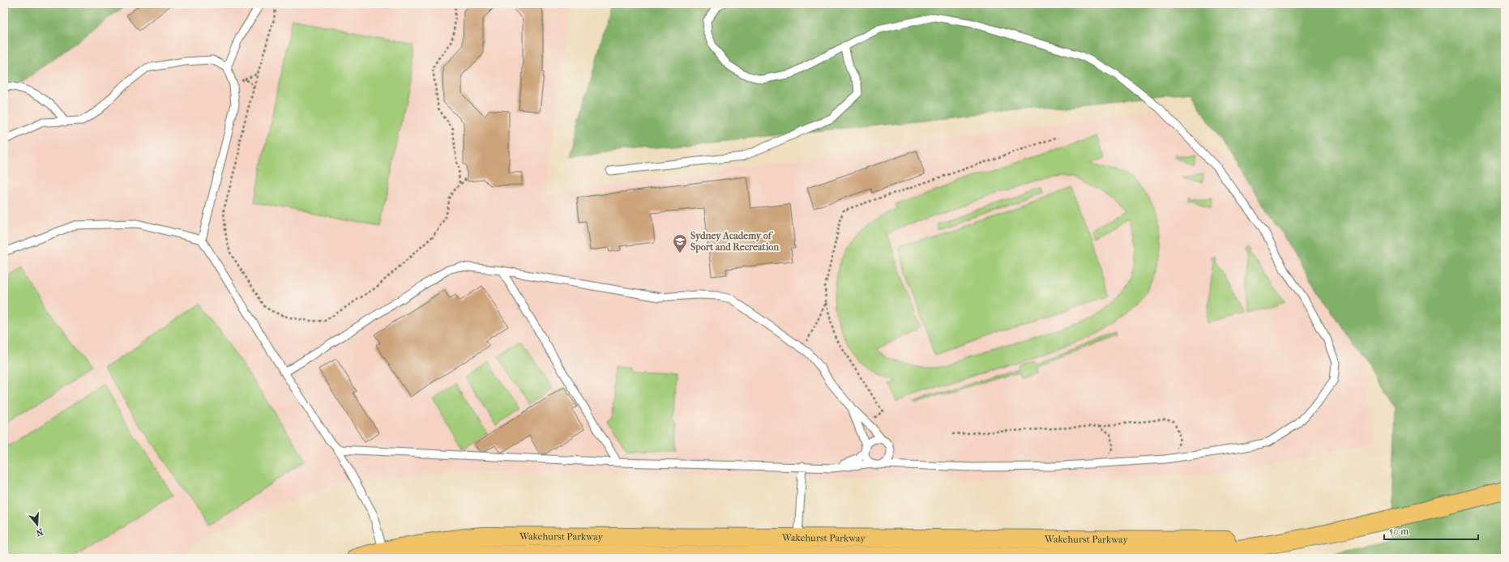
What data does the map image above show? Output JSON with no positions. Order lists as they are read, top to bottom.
{
  "streets": {
    "main road": ["Wakehurst Parkway"]
  },
  "places": {
    "school or university": ["Sydney Academy of Sport and Recreation"]
  },
  "scale_bar": "50 m",
  "north": "bottom"
}
